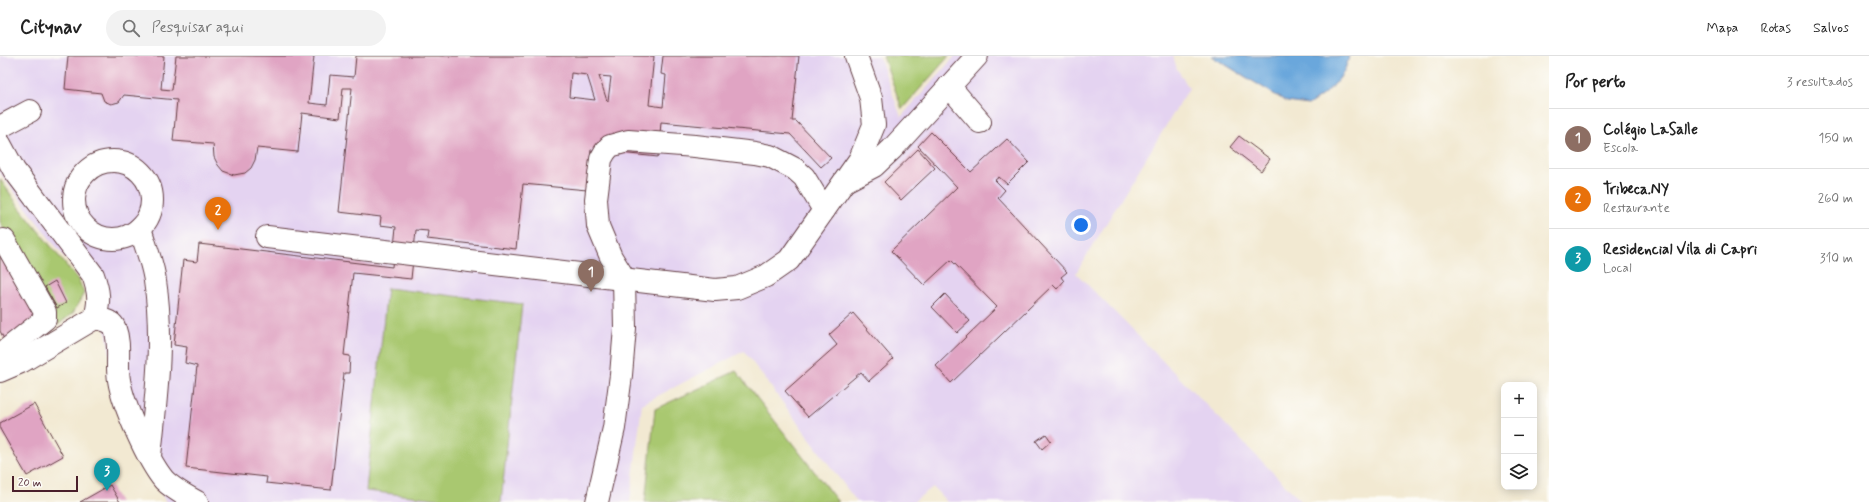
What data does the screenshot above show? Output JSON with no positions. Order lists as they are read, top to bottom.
{
  "scale_bar": "20 m",
  "page": {
    "header": "Citynav",
    "search": "Pesquisar aqui",
    "nav": ["Mapa", "Rotas", "Salvos"],
    "heading": ["Por perto", "3 resultados"],
    "list": [
      {
        "mark": "1",
        "name": "Colégio LaSalle",
        "note": "Escola",
        "value": "150 m"
      },
      {
        "mark": "2",
        "name": "Tribeca.NY",
        "note": "Restaurante",
        "value": "260 m"
      },
      {
        "mark": "3",
        "name": "Residencial Vila di Capri",
        "note": "Local",
        "value": "310 m"
      }
    ],
    "pins": ["2", "1", "3"],
    "map_buttons": ["+", "−"],
    "scale": "20 m"
  }
}
